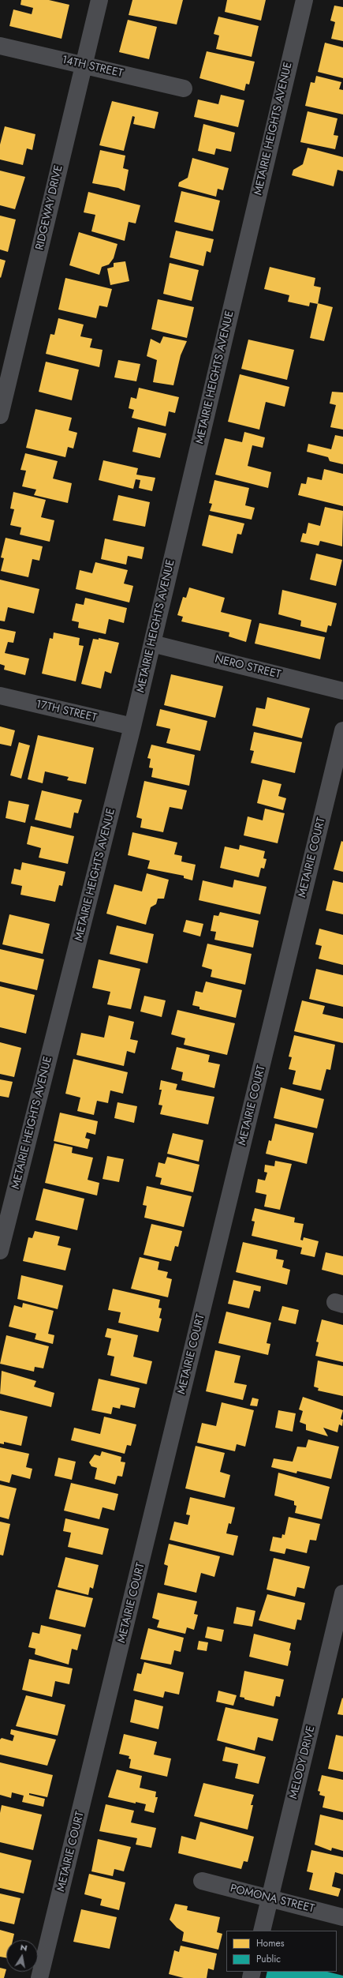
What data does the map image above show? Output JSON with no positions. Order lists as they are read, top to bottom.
{
  "streets": {
    "street": [
      "14TH STREET",
      "METAIRIE HEIGHTS AVENUE",
      "RIDGEWAY DRIVE",
      "NERO STREET",
      "17TH STREET",
      "METAIRIE COURT",
      "MELODY DRIVE",
      "POMONA STREET"
    ]
  },
  "crossings": [
    ["14TH STREET", "RIDGEWAY DRIVE"],
    ["METAIRIE HEIGHTS AVENUE", "NERO STREET"],
    ["METAIRIE HEIGHTS AVENUE", "17TH STREET"],
    ["MELODY DRIVE", "POMONA STREET"]
  ],
  "legend": ["Homes", "Public"],
  "north": "top"
}
